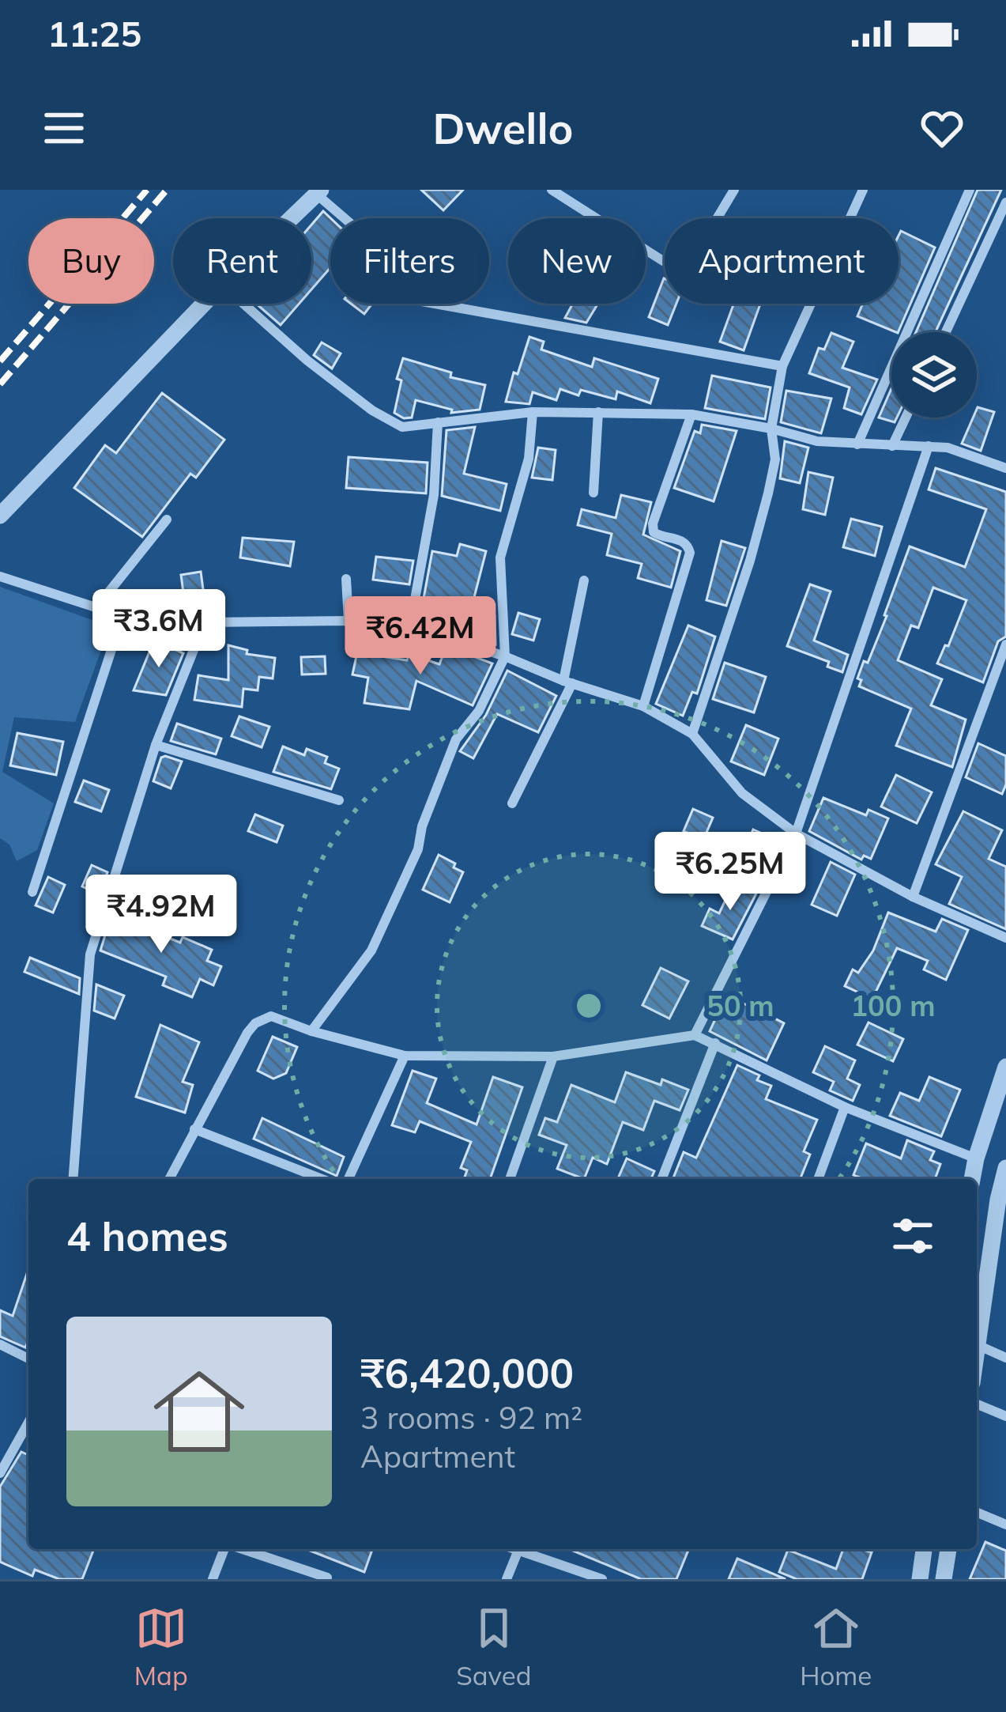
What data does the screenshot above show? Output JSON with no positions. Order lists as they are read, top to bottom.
{
  "page": {
    "status": "11:25",
    "header": "Dwello",
    "chip": [
      "Buy",
      "Rent",
      "Filters",
      "New",
      "Apartment"
    ],
    "price": [
      "₹3.6M",
      "₹6.42M",
      "₹6.25M",
      "₹4.92M"
    ],
    "heading": "4 homes",
    "list": [
      {
        "name": "₹6,420,000",
        "note": "3 rooms · 92 m² · Apartment"
      }
    ],
    "tabs": ["Map", "Saved", "Home"]
  },
  "rings": ["50 m", "100 m"]
}
